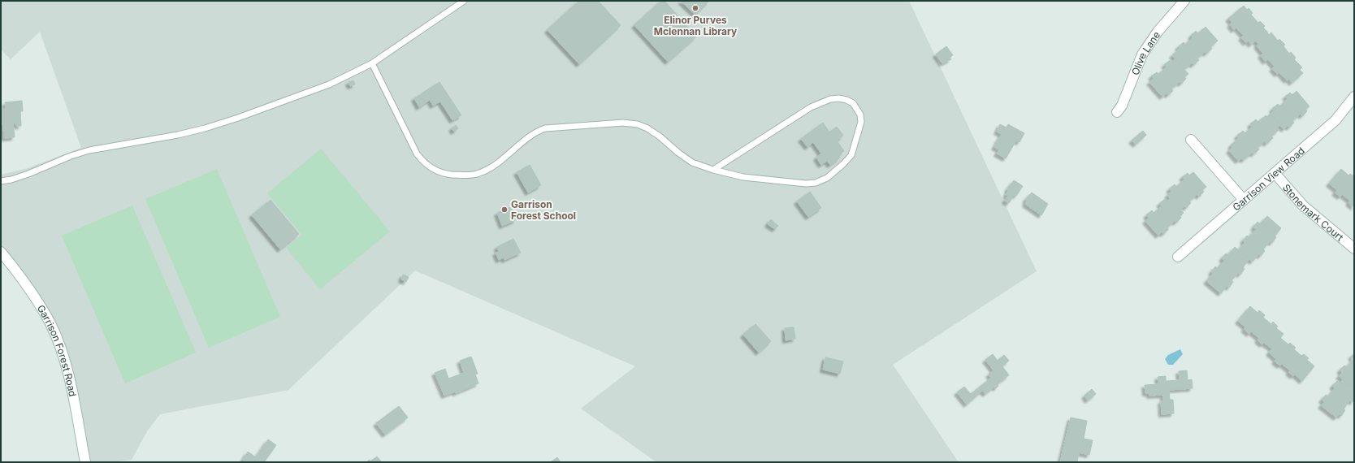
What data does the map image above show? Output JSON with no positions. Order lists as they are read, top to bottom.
{
  "streets": {
    "street": [
      "Olive Lane",
      "Garrison View Road",
      "Stonemark Court",
      "Garrison Forest Road"
    ]
  },
  "crossings": [
    ["Garrison View Road", "Stonemark Court"]
  ],
  "places": ["Elinor Purves Mclennan Library", "Garrison Forest School"]
}
